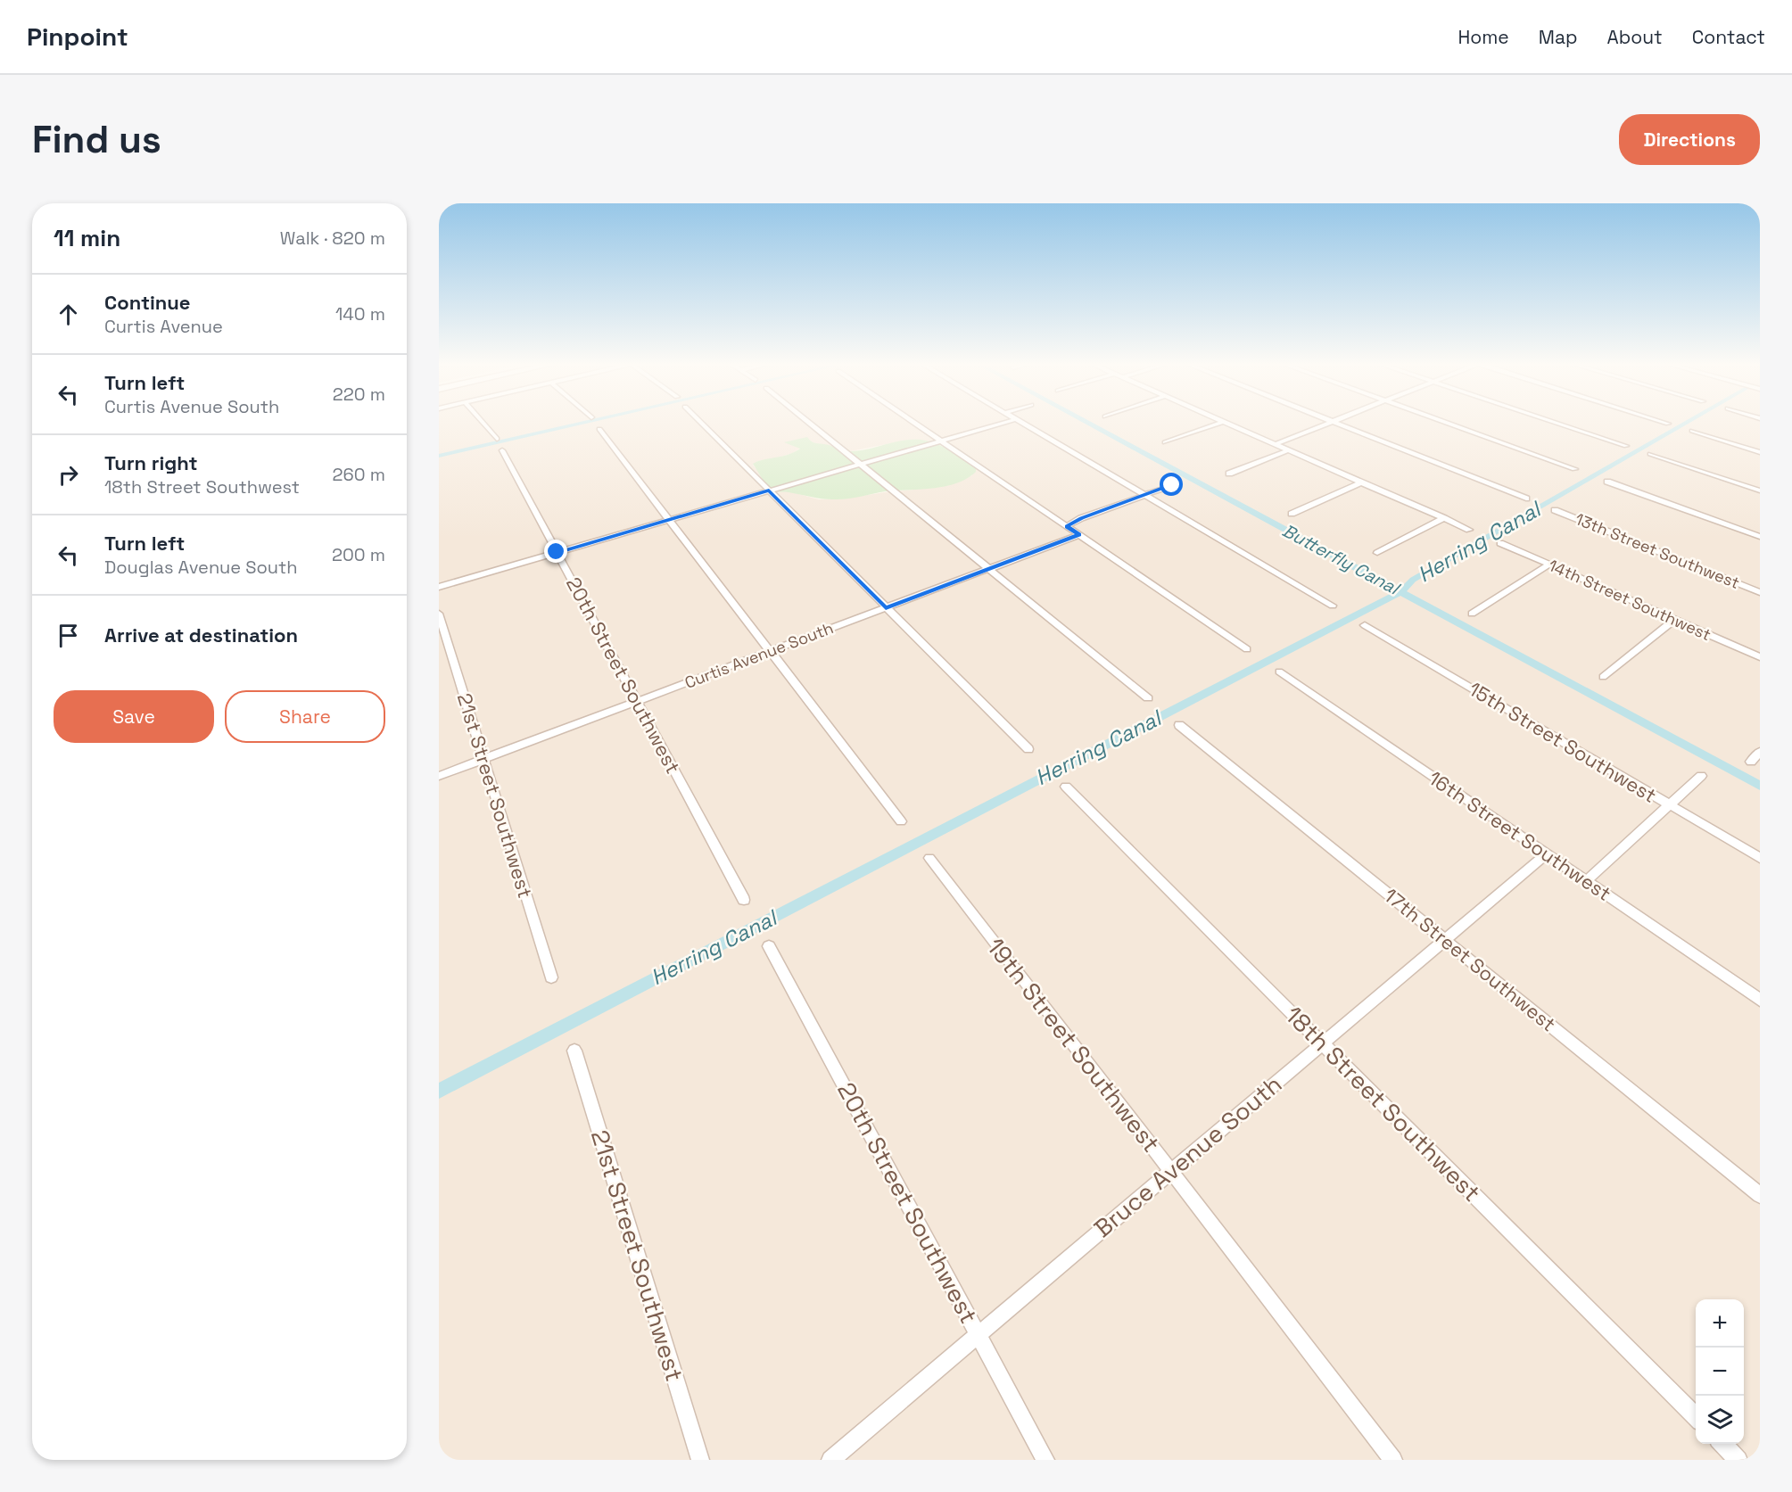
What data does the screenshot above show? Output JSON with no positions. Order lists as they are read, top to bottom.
{
  "streets": {
    "street": [
      "13th Street Southwest",
      "14th Street Southwest",
      "Curtis Avenue South",
      "20th Street Southwest",
      "15th Street Southwest",
      "21st Street Southwest",
      "16th Street Southwest",
      "17th Street Southwest",
      "19th Street Southwest",
      "18th Street Southwest",
      "Bruce Avenue South"
    ]
  },
  "crossings": [
    ["Curtis Avenue South", "20th Street Southwest"],
    ["Curtis Avenue South", "21st Street Southwest"],
    ["20th Street Southwest", "Bruce Avenue South"],
    ["16th Street Southwest", "Bruce Avenue South"],
    ["17th Street Southwest", "Bruce Avenue South"],
    ["19th Street Southwest", "Bruce Avenue South"],
    ["18th Street Southwest", "Bruce Avenue South"]
  ],
  "water": ["Herring Canal", "Butterfly Canal"],
  "page": {
    "header": "Pinpoint",
    "nav": [
      "Home",
      "Map",
      "About",
      "Contact"
    ],
    "buttons": [
      "Directions",
      ["Save", "Share"]
    ],
    "title": "Find us",
    "heading": ["11 min", "Walk · 820 m"],
    "list": [
      ["Continue", "Curtis Avenue", "140 m"],
      ["Turn left", "Curtis Avenue South", "220 m"],
      ["Turn right", "18th Street Southwest", "260 m"],
      ["Turn left", "Douglas Avenue South", "200 m"],
      "Arrive at destination"
    ],
    "map_buttons": ["+", "−"]
  }
}
